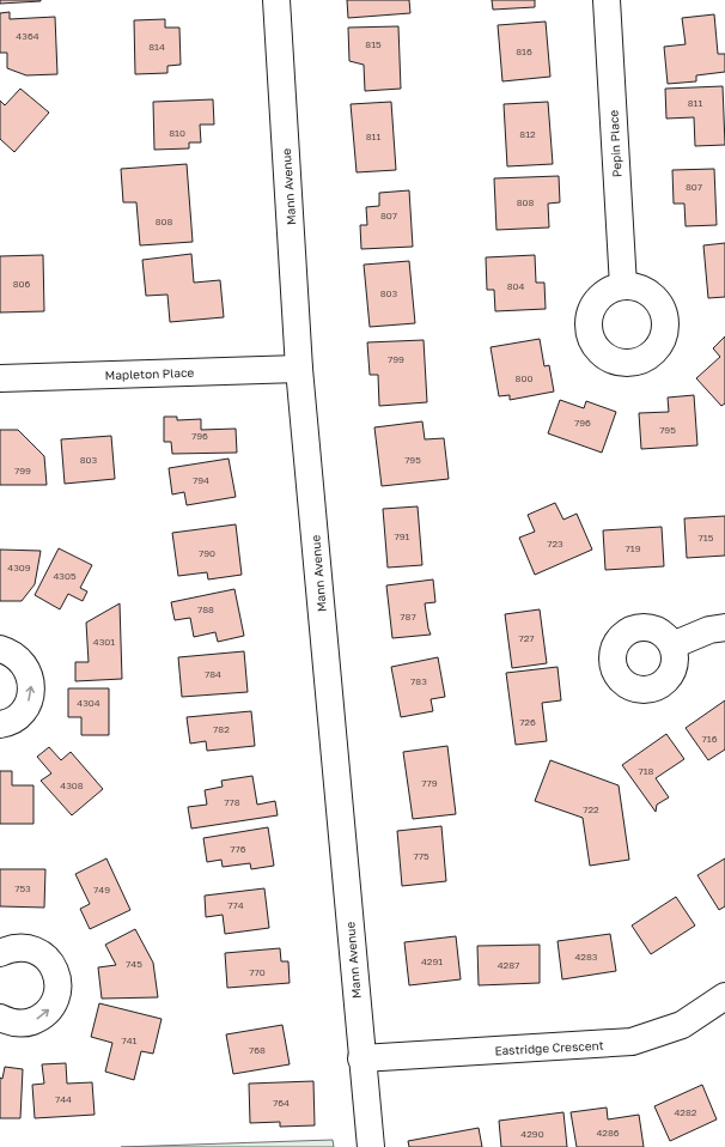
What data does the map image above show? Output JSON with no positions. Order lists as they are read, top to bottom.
{
  "streets": {
    "street": [
      "Pepin Place",
      "Mann Avenue",
      "Mapleton Place",
      "Eastridge Crescent"
    ]
  },
  "crossings": [
    ["Mann Avenue", "Mapleton Place"],
    ["Mann Avenue", "Eastridge Crescent"]
  ],
  "house_numbers": [
    "4364",
    "815",
    "814",
    "816",
    "811",
    "810",
    "812",
    "811",
    "807",
    "808",
    "807",
    "808",
    "806",
    "804",
    "803",
    "799",
    "800",
    "796",
    "795",
    "796",
    "803",
    "795",
    "799",
    "794",
    "791",
    "715",
    "723",
    "719",
    "790",
    "4309",
    "4305",
    "788",
    "787",
    "727",
    "4301",
    "784",
    "783",
    "4304",
    "726",
    "782",
    "716",
    "718",
    "779",
    "4308",
    "778",
    "722",
    "776",
    "775",
    "753",
    "749",
    "774",
    "4283",
    "4291",
    "745",
    "4287",
    "770",
    "741",
    "768",
    "744",
    "764",
    "4282",
    "4286",
    "4290"
  ]
}
